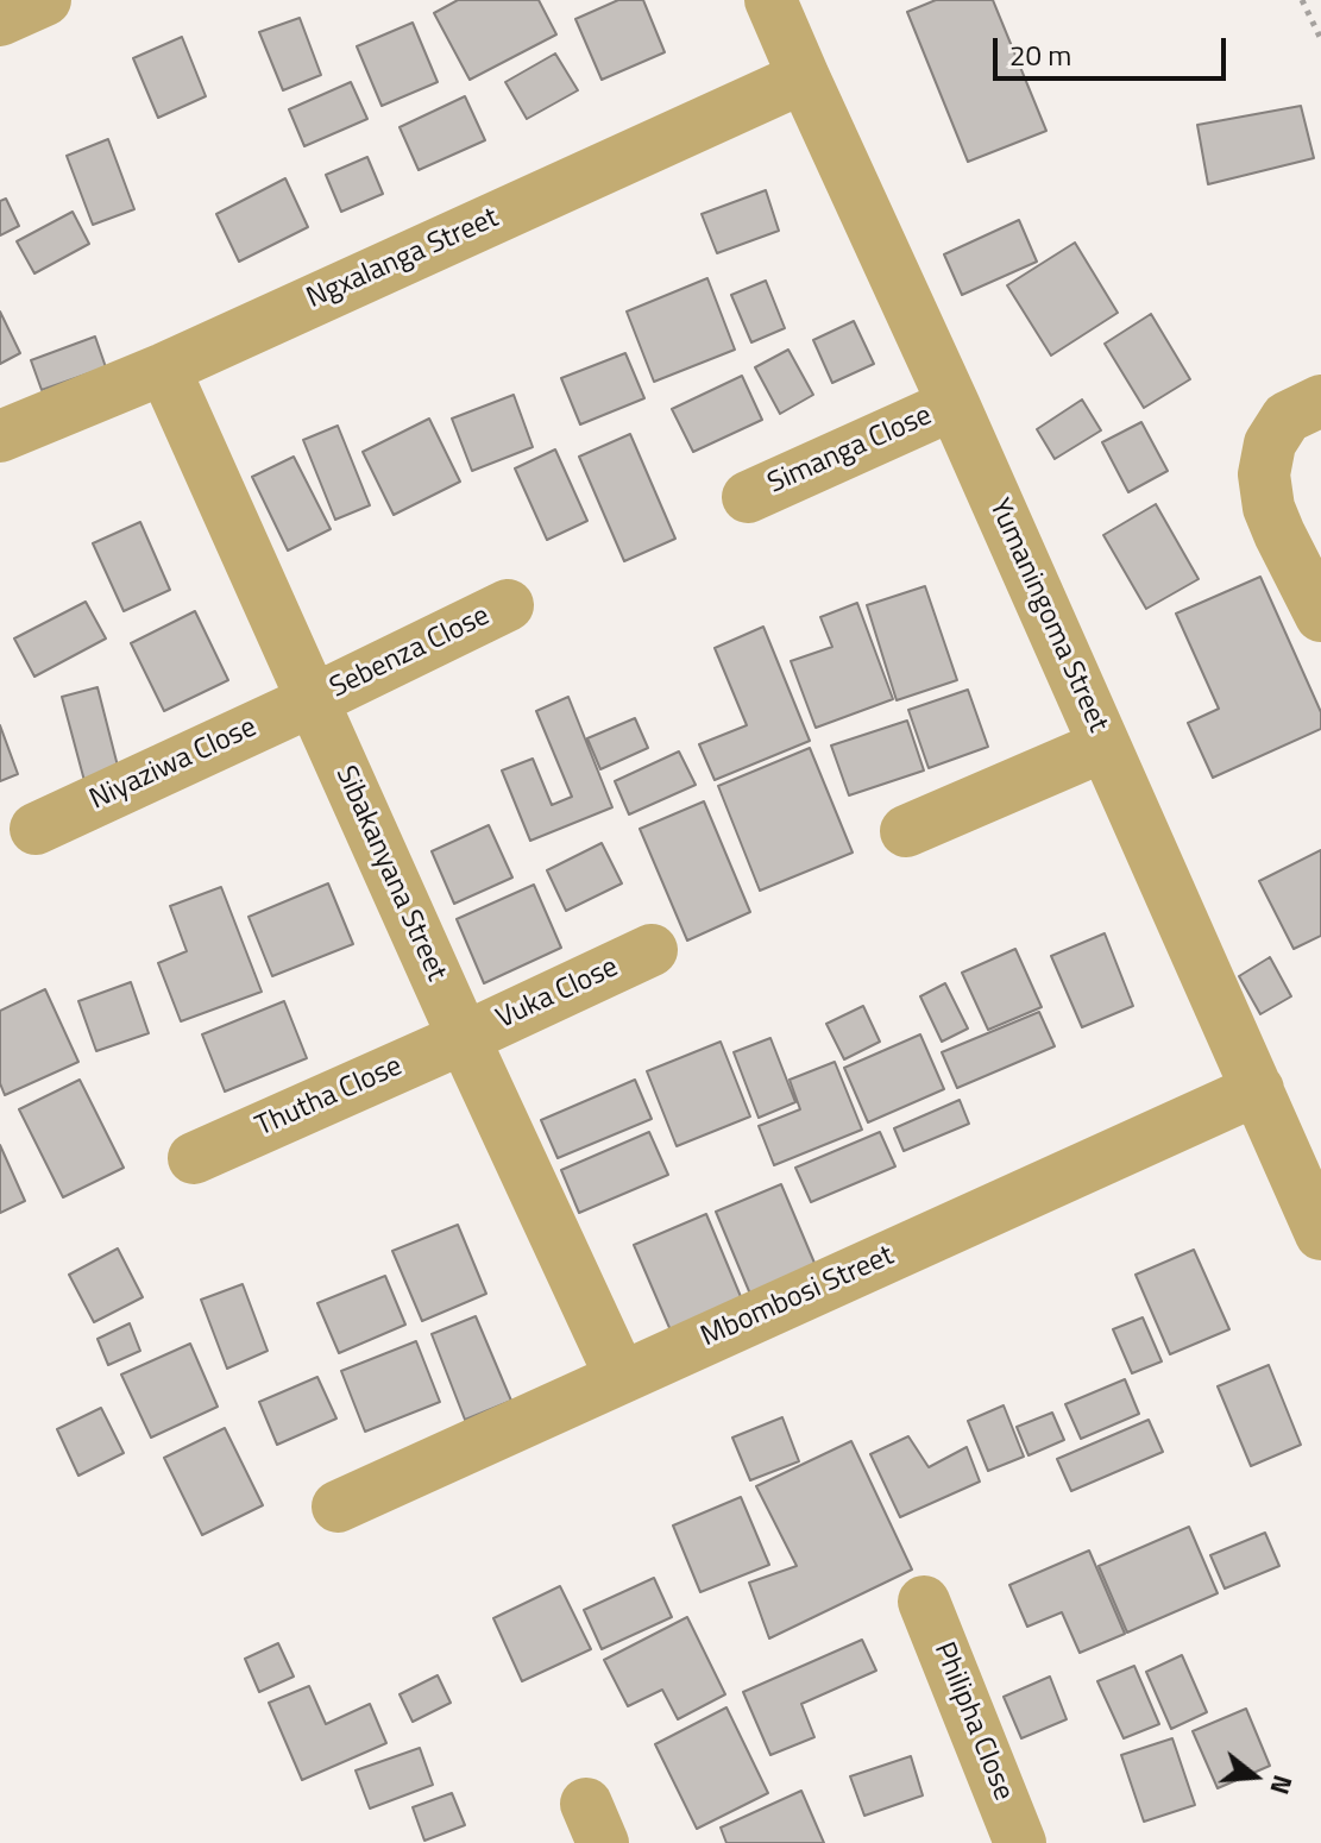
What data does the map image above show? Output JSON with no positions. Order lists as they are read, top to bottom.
{
  "streets": {
    "street": [
      "Ngxalanga Street",
      "Simanga Close",
      "Yumaningoma Street",
      "Sebenza Close",
      "Niyaziwa Close",
      "Sibakanyana Street",
      "Vuka Close",
      "Thutha Close",
      "Mbombosi Street",
      "Philipha Close"
    ]
  },
  "crossings": [
    ["Ngxalanga Street", "Yumaningoma Street"],
    ["Ngxalanga Street", "Sibakanyana Street"],
    ["Simanga Close", "Yumaningoma Street"],
    ["Yumaningoma Street", "Mbombosi Street"],
    ["Sebenza Close", "Niyaziwa Close"],
    ["Sebenza Close", "Sibakanyana Street"],
    ["Niyaziwa Close", "Sibakanyana Street"],
    ["Sibakanyana Street", "Vuka Close"],
    ["Sibakanyana Street", "Thutha Close"],
    ["Sibakanyana Street", "Mbombosi Street"],
    ["Vuka Close", "Thutha Close"]
  ],
  "scale_bar": "20 m",
  "north": "right"
}
